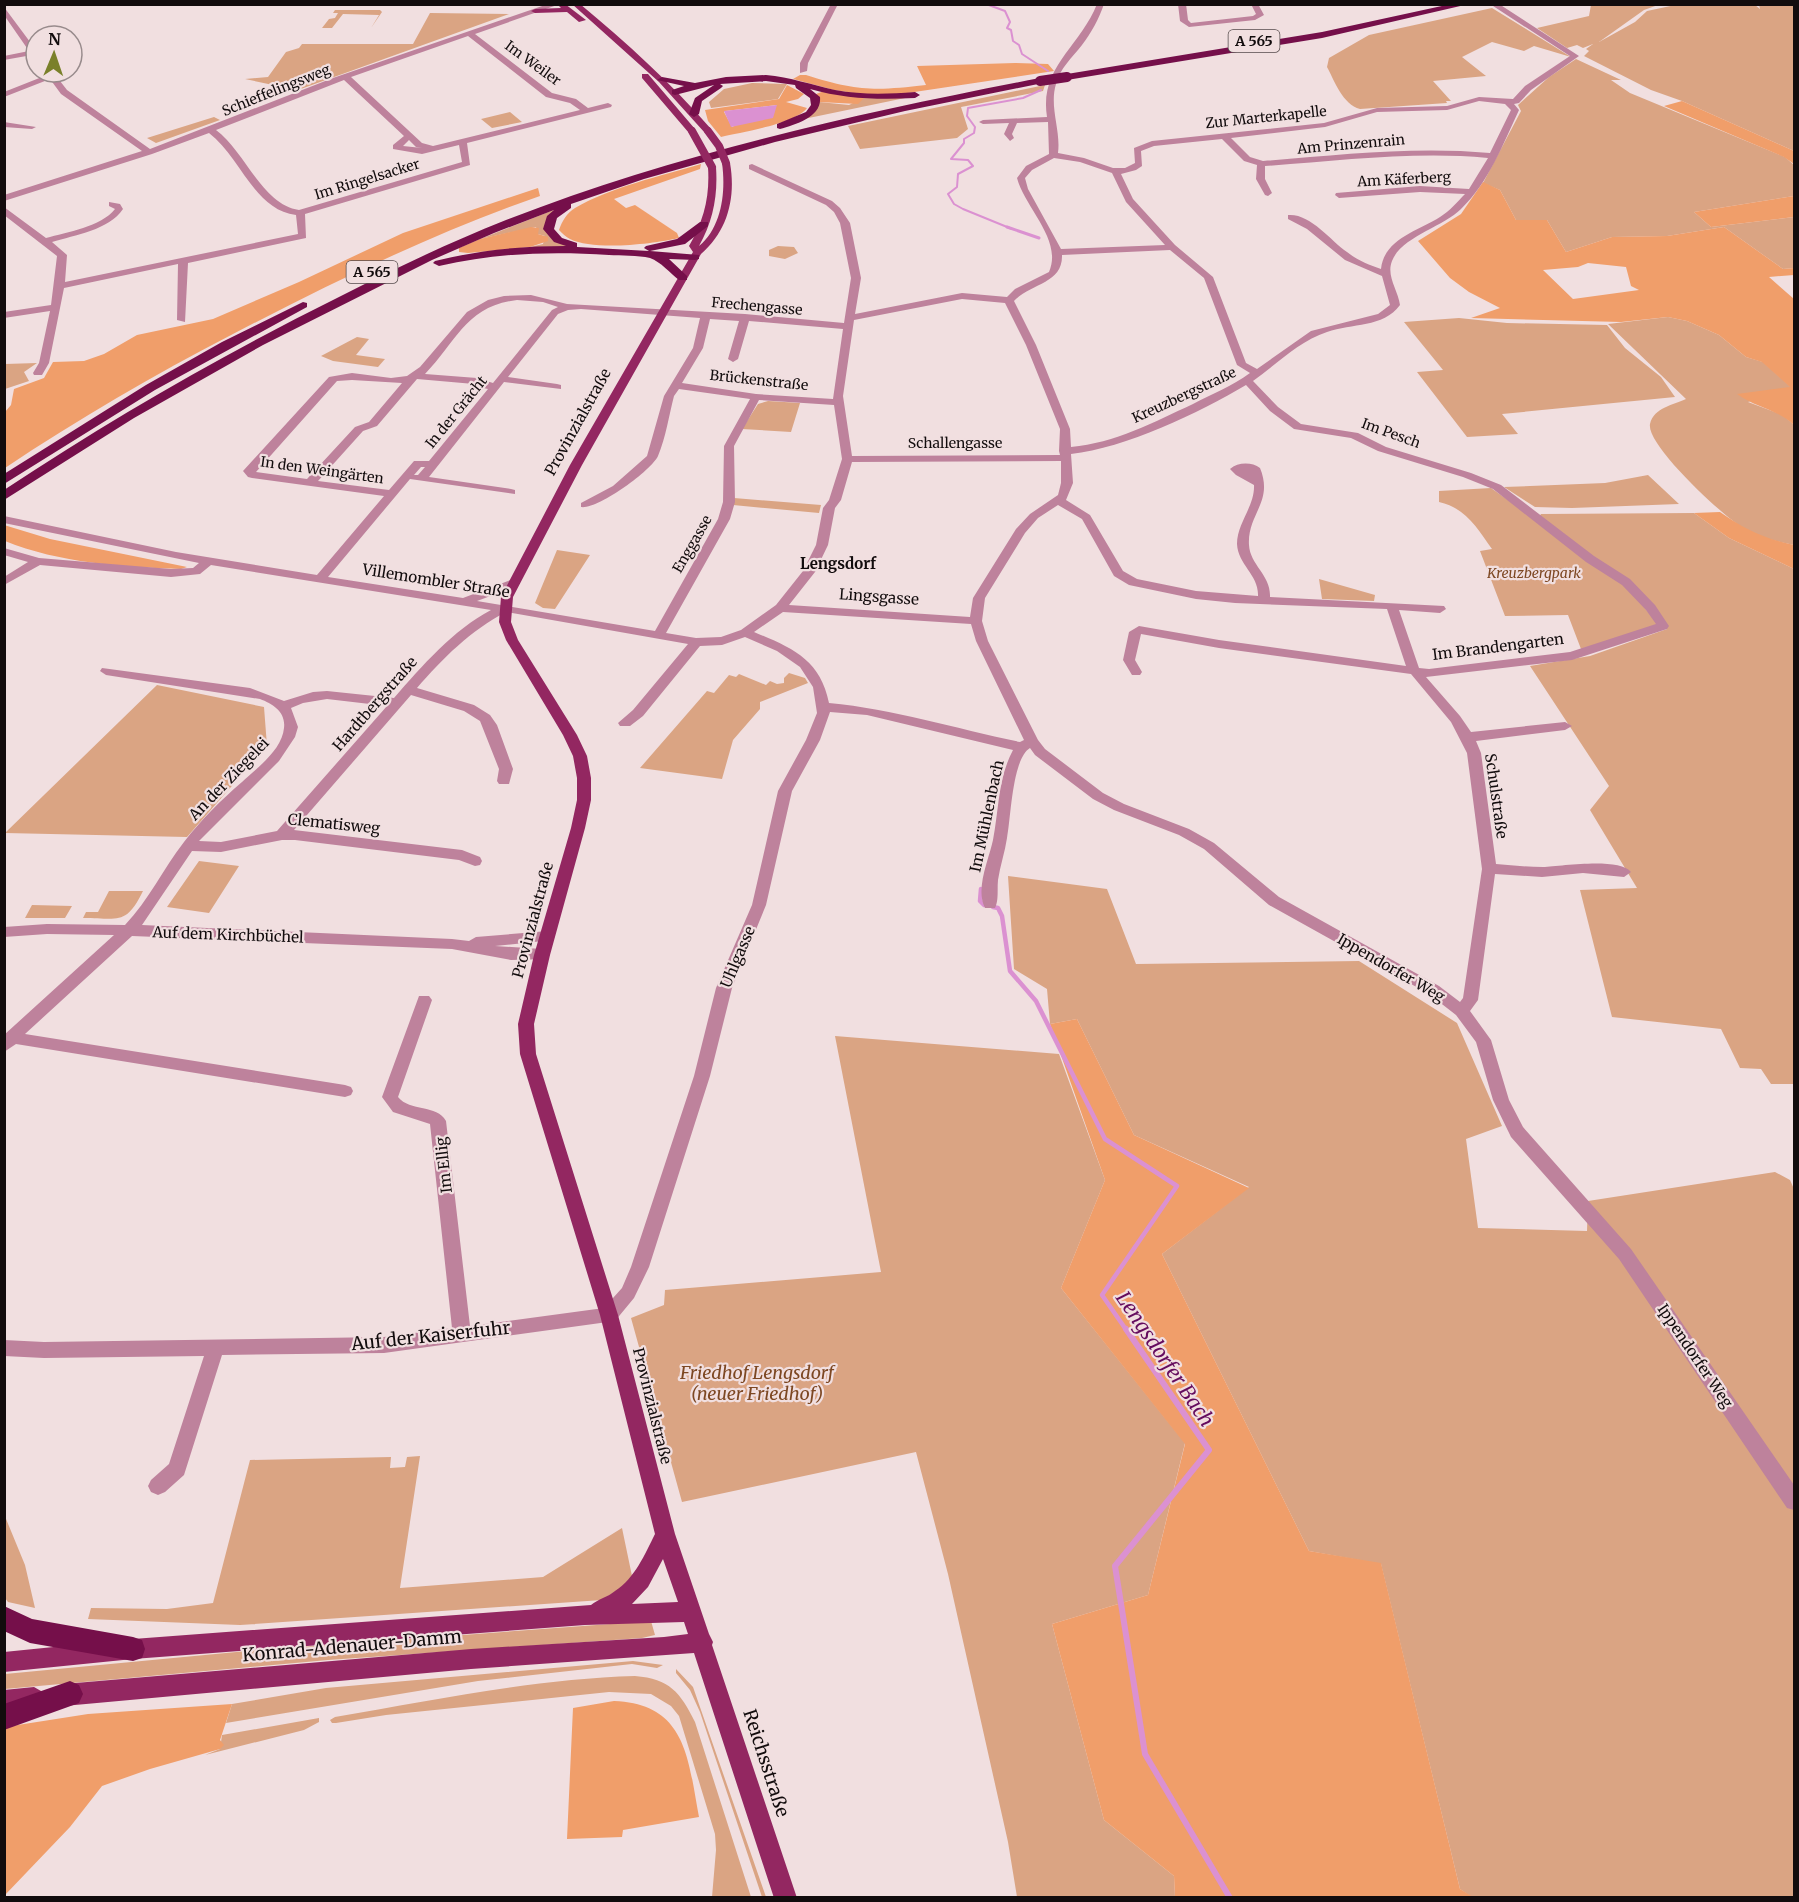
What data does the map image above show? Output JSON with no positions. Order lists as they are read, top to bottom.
{
  "streets": {
    "highway": ["A 565"],
    "main road": ["Provinzialstraße", "Konrad-Adenauer-Damm", "Reichsstraße"],
    "street": [
      "Im Weiler",
      "Schieffelingsweg",
      "Zur Marterkapelle",
      "Am Prinzenrain",
      "Im Ringelsacker",
      "Am Käferberg",
      "Frechengasse",
      "Brückenstraße",
      "Kreuzbergstraße",
      "In der Grächt",
      "Im Pesch",
      "Schallengasse",
      "In den Weingärten",
      "Enggasse",
      "Villemombler Straße",
      "Lingsgasse",
      "Im Brandengarten",
      "Hardtbergstraße",
      "An der Ziegelei",
      "Schulstraße",
      "Im Mühlenbach",
      "Clematisweg",
      "Auf dem Kirchbüchel",
      "Uhlgasse",
      "Ippendorfer Weg",
      "Im Ellig",
      "Auf der Kaiserfuhr"
    ]
  },
  "crossings": [
    ["Im Weiler", "Schieffelingsweg"],
    ["Frechengasse", "Provinzialstraße"],
    ["Brückenstraße", "Enggasse"],
    ["Kreuzbergstraße", "Im Pesch"],
    ["Kreuzbergstraße", "Schallengasse"],
    ["In der Grächt", "In den Weingärten"],
    ["In der Grächt", "Villemombler Straße"],
    ["Provinzialstraße", "Villemombler Straße"],
    ["Provinzialstraße", "Hardtbergstraße"],
    ["Provinzialstraße", "Auf dem Kirchbüchel"],
    ["Provinzialstraße", "Uhlgasse"],
    ["Provinzialstraße", "Auf der Kaiserfuhr"],
    ["Provinzialstraße", "Konrad-Adenauer-Damm"],
    ["Provinzialstraße", "Reichsstraße"],
    ["Im Pesch", "Im Brandengarten"],
    ["Schallengasse", "Villemombler Straße"],
    ["Enggasse", "Villemombler Straße"],
    ["Villemombler Straße", "Lingsgasse"],
    ["Villemombler Straße", "Hardtbergstraße"],
    ["Im Brandengarten", "Schulstraße"],
    ["Hardtbergstraße", "Clematisweg"],
    ["An der Ziegelei", "Clematisweg"],
    ["An der Ziegelei", "Auf dem Kirchbüchel"],
    ["Schulstraße", "Ippendorfer Weg"],
    ["Im Mühlenbach", "Ippendorfer Weg"],
    ["Uhlgasse", "Auf der Kaiserfuhr"],
    ["Im Ellig", "Auf der Kaiserfuhr"],
    ["Konrad-Adenauer-Damm", "Reichsstraße"]
  ],
  "districts": ["Lengsdorf"],
  "water": ["Lengsdorfer Bach"],
  "parks": ["Kreuzbergpark", "Friedhof Lengsdorf (neuer Friedhof)"],
  "north": "top"
}
